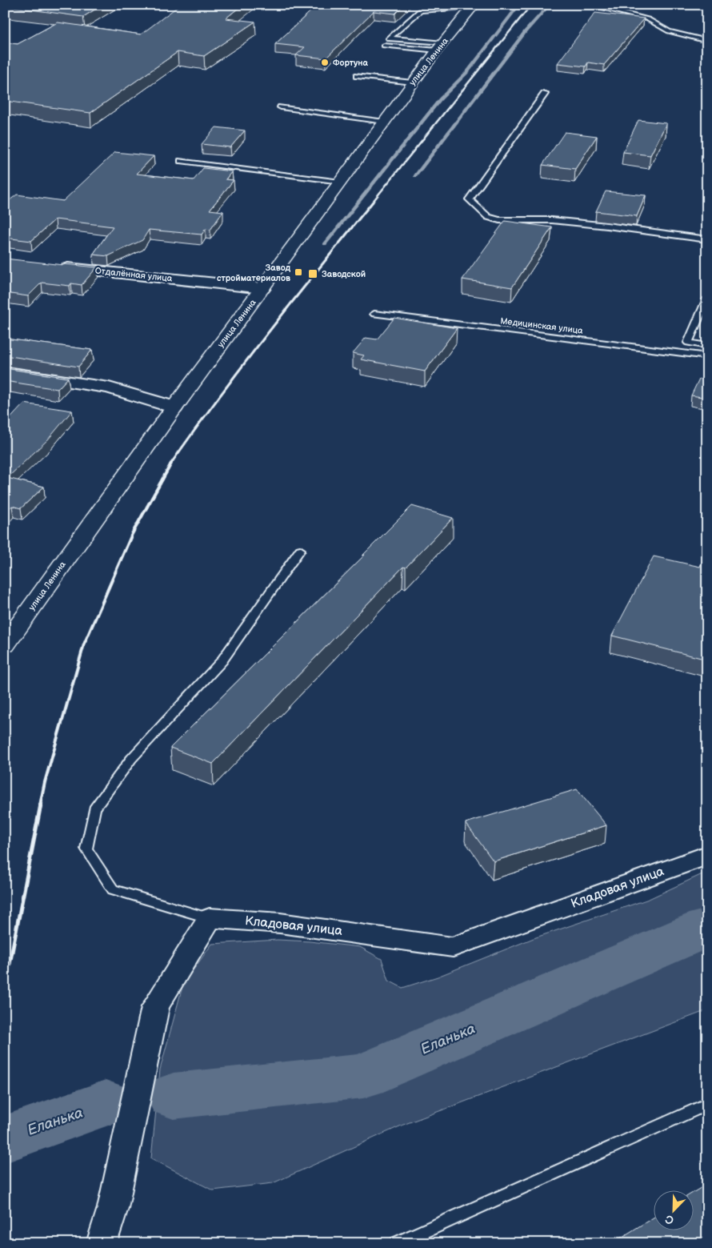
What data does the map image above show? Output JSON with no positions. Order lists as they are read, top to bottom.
{
  "streets": {
    "main road": ["улица Ленина"],
    "street": ["Отдалённая улица", "Кладовая улица"],
    "lane": ["Медицинская улица"]
  },
  "crossings": [
    ["улица Ленина", "Отдалённая улица"]
  ],
  "water": ["Еланька"],
  "places": {
    "other": ["Фортуна"],
    "transit": ["Завод стройматериалов", "Заводской"]
  },
  "north": "bottom left"
}
